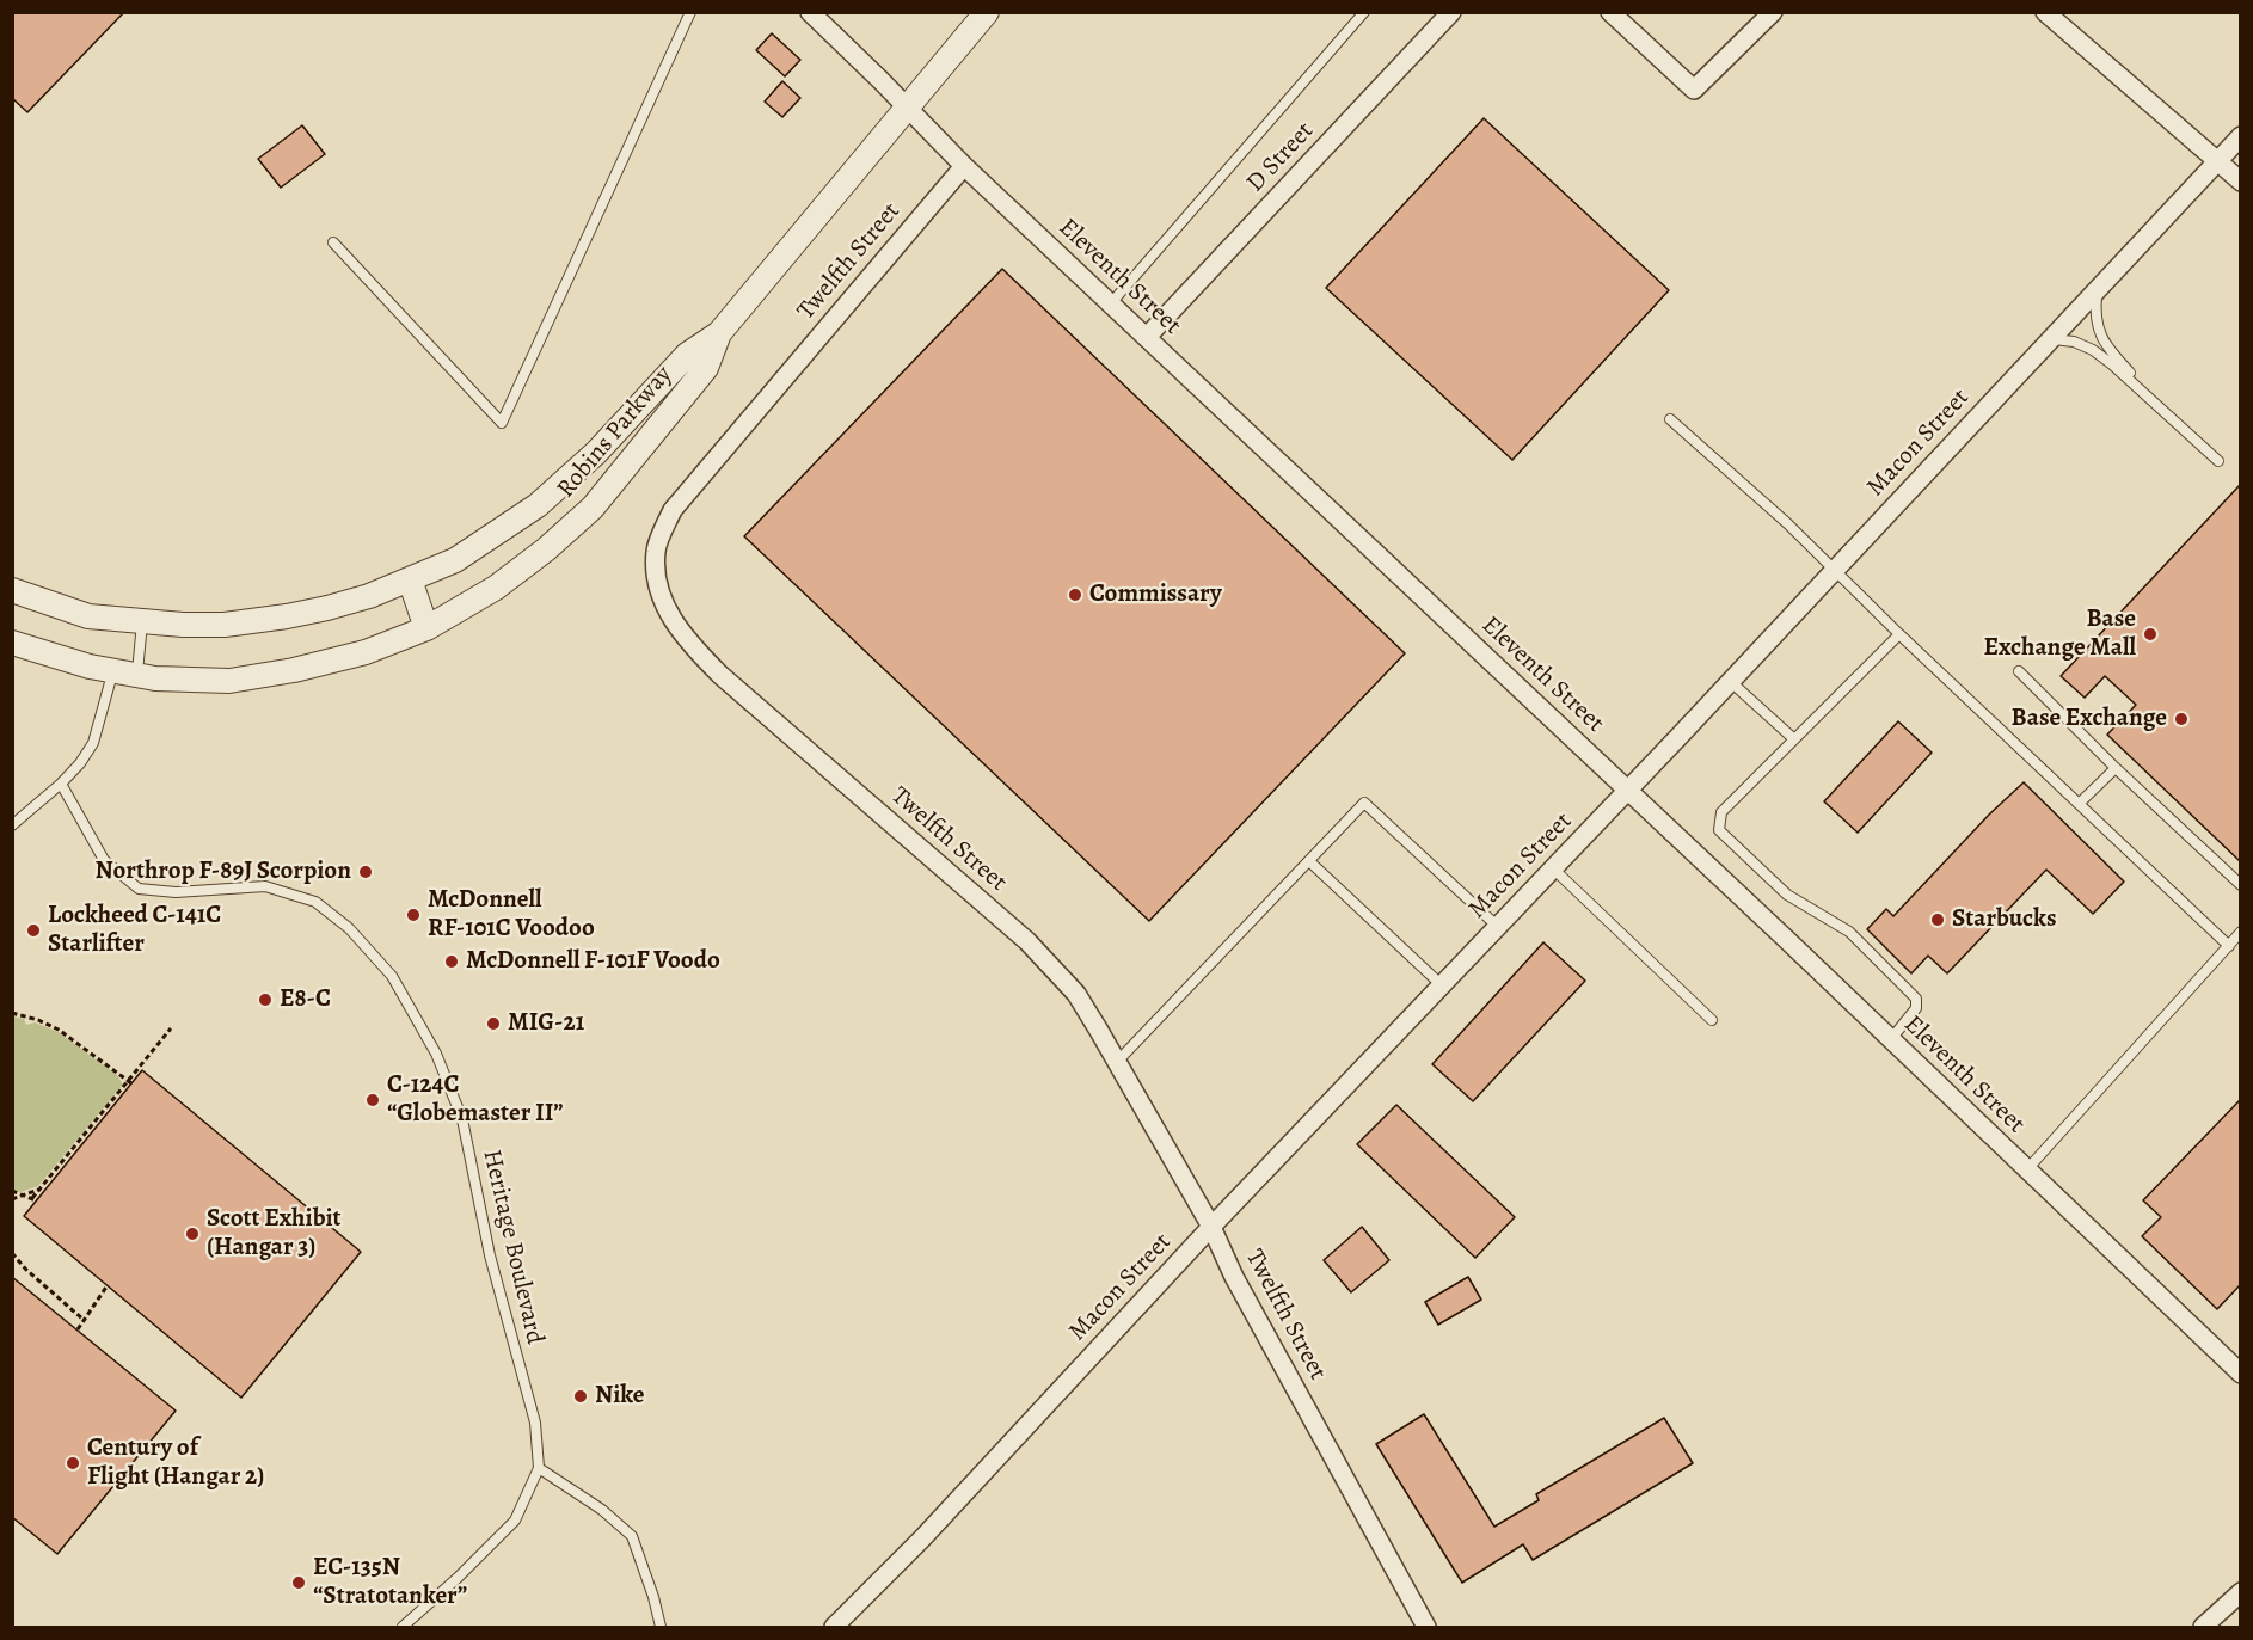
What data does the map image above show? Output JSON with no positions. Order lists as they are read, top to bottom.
{
  "streets": {
    "street": [
      "D Street",
      "Twelfth Street",
      "Eleventh Street",
      "Robins Parkway",
      "Macon Street"
    ],
    "lane": ["Heritage Boulevard"]
  },
  "crossings": [
    ["D Street", "Eleventh Street"],
    ["Twelfth Street", "Eleventh Street"],
    ["Twelfth Street", "Macon Street"],
    ["Eleventh Street", "Robins Parkway"],
    ["Eleventh Street", "Macon Street"]
  ],
  "places": [
    "Commissary",
    "Base Exchange Mall",
    "Base Exchange",
    "Northrop F-89J Scorpion",
    "McDonnell RF-101C Voodoo",
    "Starbucks",
    "Lockheed C-141C Starlifter",
    "McDonnell F-101F Voodo",
    "E8-C",
    "MIG-21",
    "C-124C “Globemaster II”",
    "Scott Exhibit (Hangar 3)",
    "Nike",
    "Century of Flight (Hangar 2)",
    "EC-135N “Stratotanker”"
  ]
}
